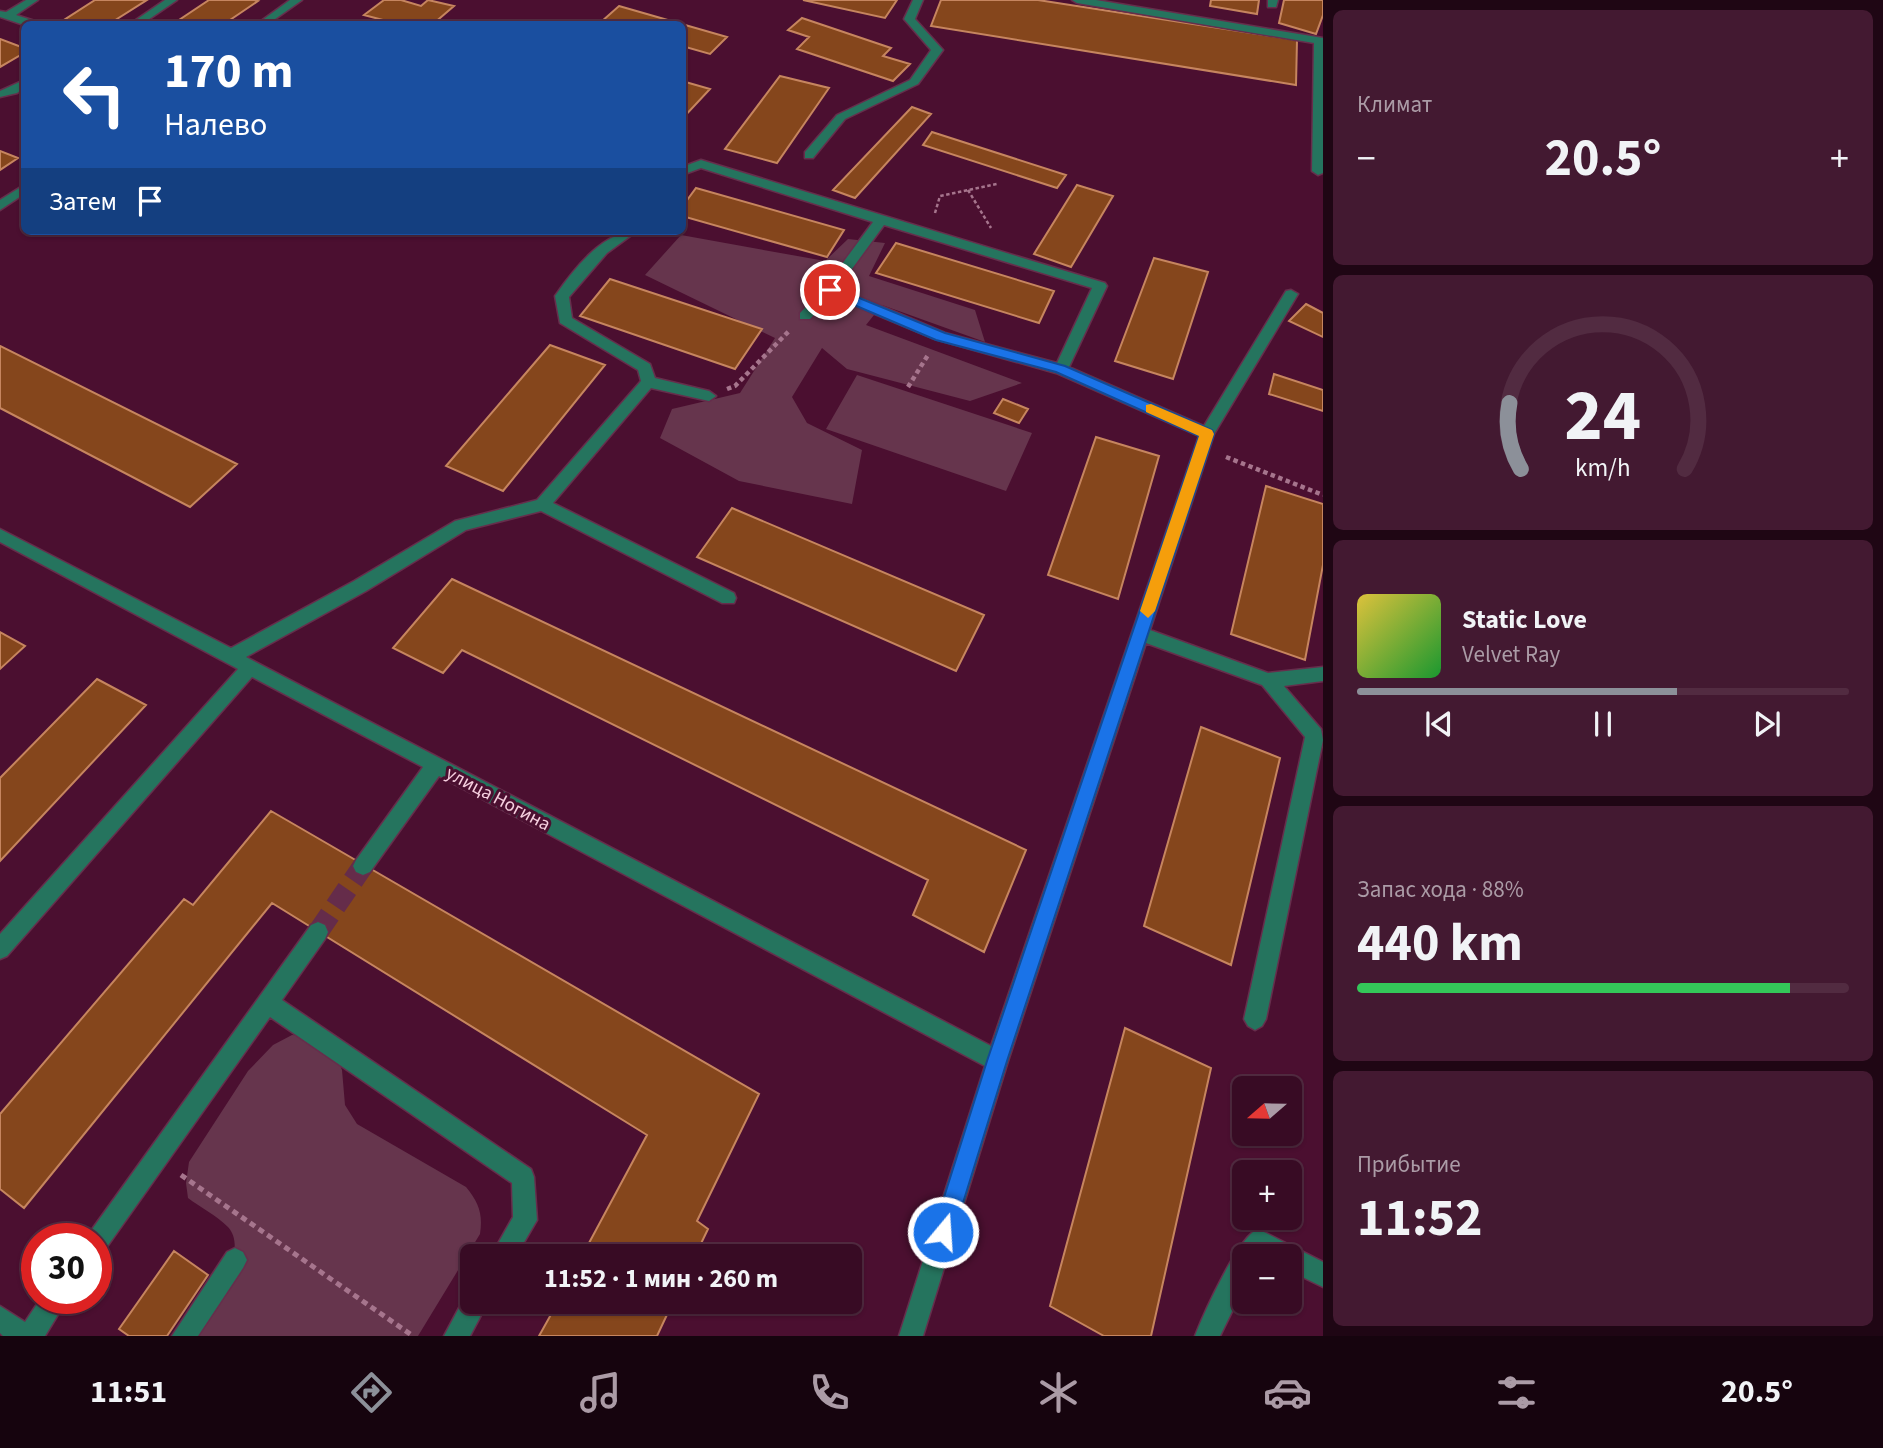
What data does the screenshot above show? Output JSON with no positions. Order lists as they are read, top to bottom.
{
  "streets": {
    "street": ["улица Ногина"]
  },
  "north": "left",
  "page": {
    "tile": [
      "Климат",
      ["Запас хода · 88%", "440 km"],
      ["Прибытие", "11:52"]
    ],
    "turn": ["170 m", "Налево"],
    "heat": ["−", "20.5°", "+"],
    "then": "Затем",
    "song": ["Static Love", "Velvet Ray"],
    "map_buttons": ["+", "−"],
    "limit": "30",
    "trip": "11:52 · 1 мин · 260 m",
    "tabs": ["11:51", "20.5°"],
    "gauge": ["24", "km/h"]
  }
}
